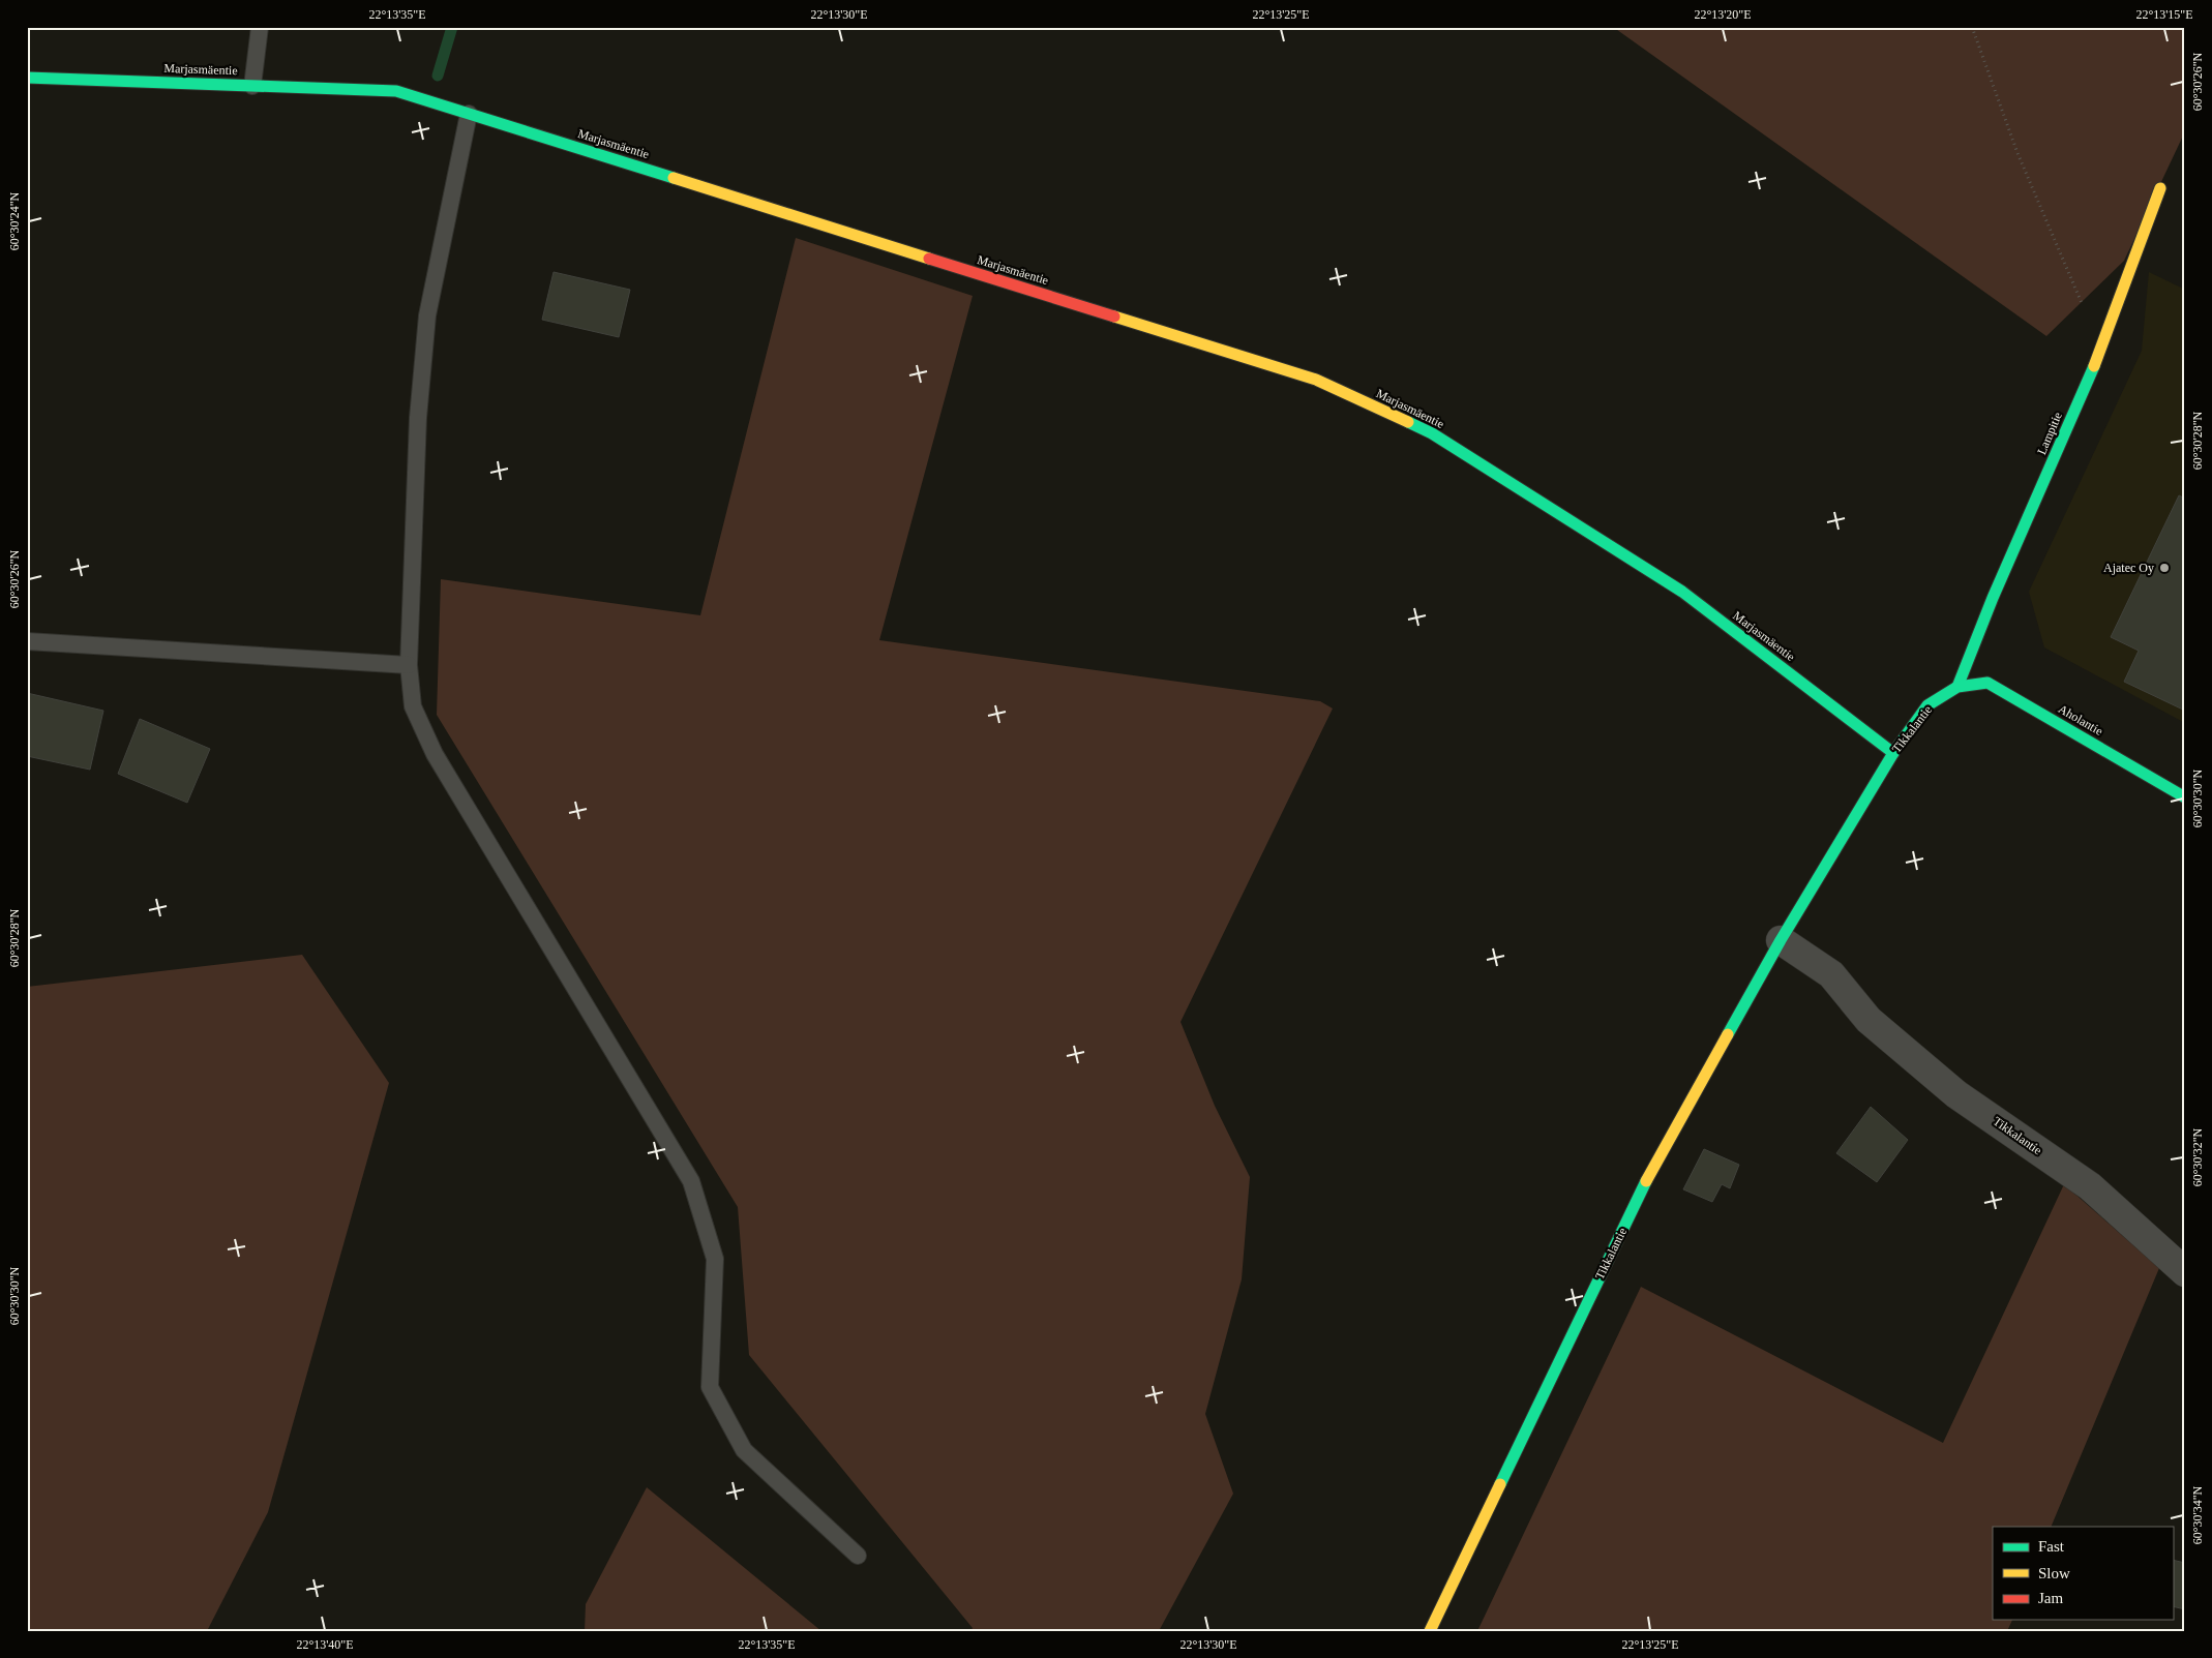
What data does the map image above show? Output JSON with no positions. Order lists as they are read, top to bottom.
{
  "streets": {
    "street": [
      "Marjasmäentie",
      "Lampitie",
      "Aholantie",
      "Tikkalantie"
    ]
  },
  "crossings": [
    ["Marjasmäentie", "Tikkalantie"],
    ["Lampitie", "Aholantie"],
    ["Lampitie", "Tikkalantie"],
    ["Aholantie", "Tikkalantie"]
  ],
  "places": ["Ajatec Oy"],
  "legend": ["Fast", "Slow", "Jam"],
  "coordinates": [
    "22°13'35\"E",
    "22°13'30\"E",
    "22°13'25\"E",
    "22°13'20\"E",
    "22°13'15\"E",
    "60°30'26\"N",
    "60°30'24\"N",
    "60°30'28\"N",
    "60°30'30\"N",
    "60°30'32\"N",
    "60°30'34\"N",
    "22°13'40\"E"
  ]
}
